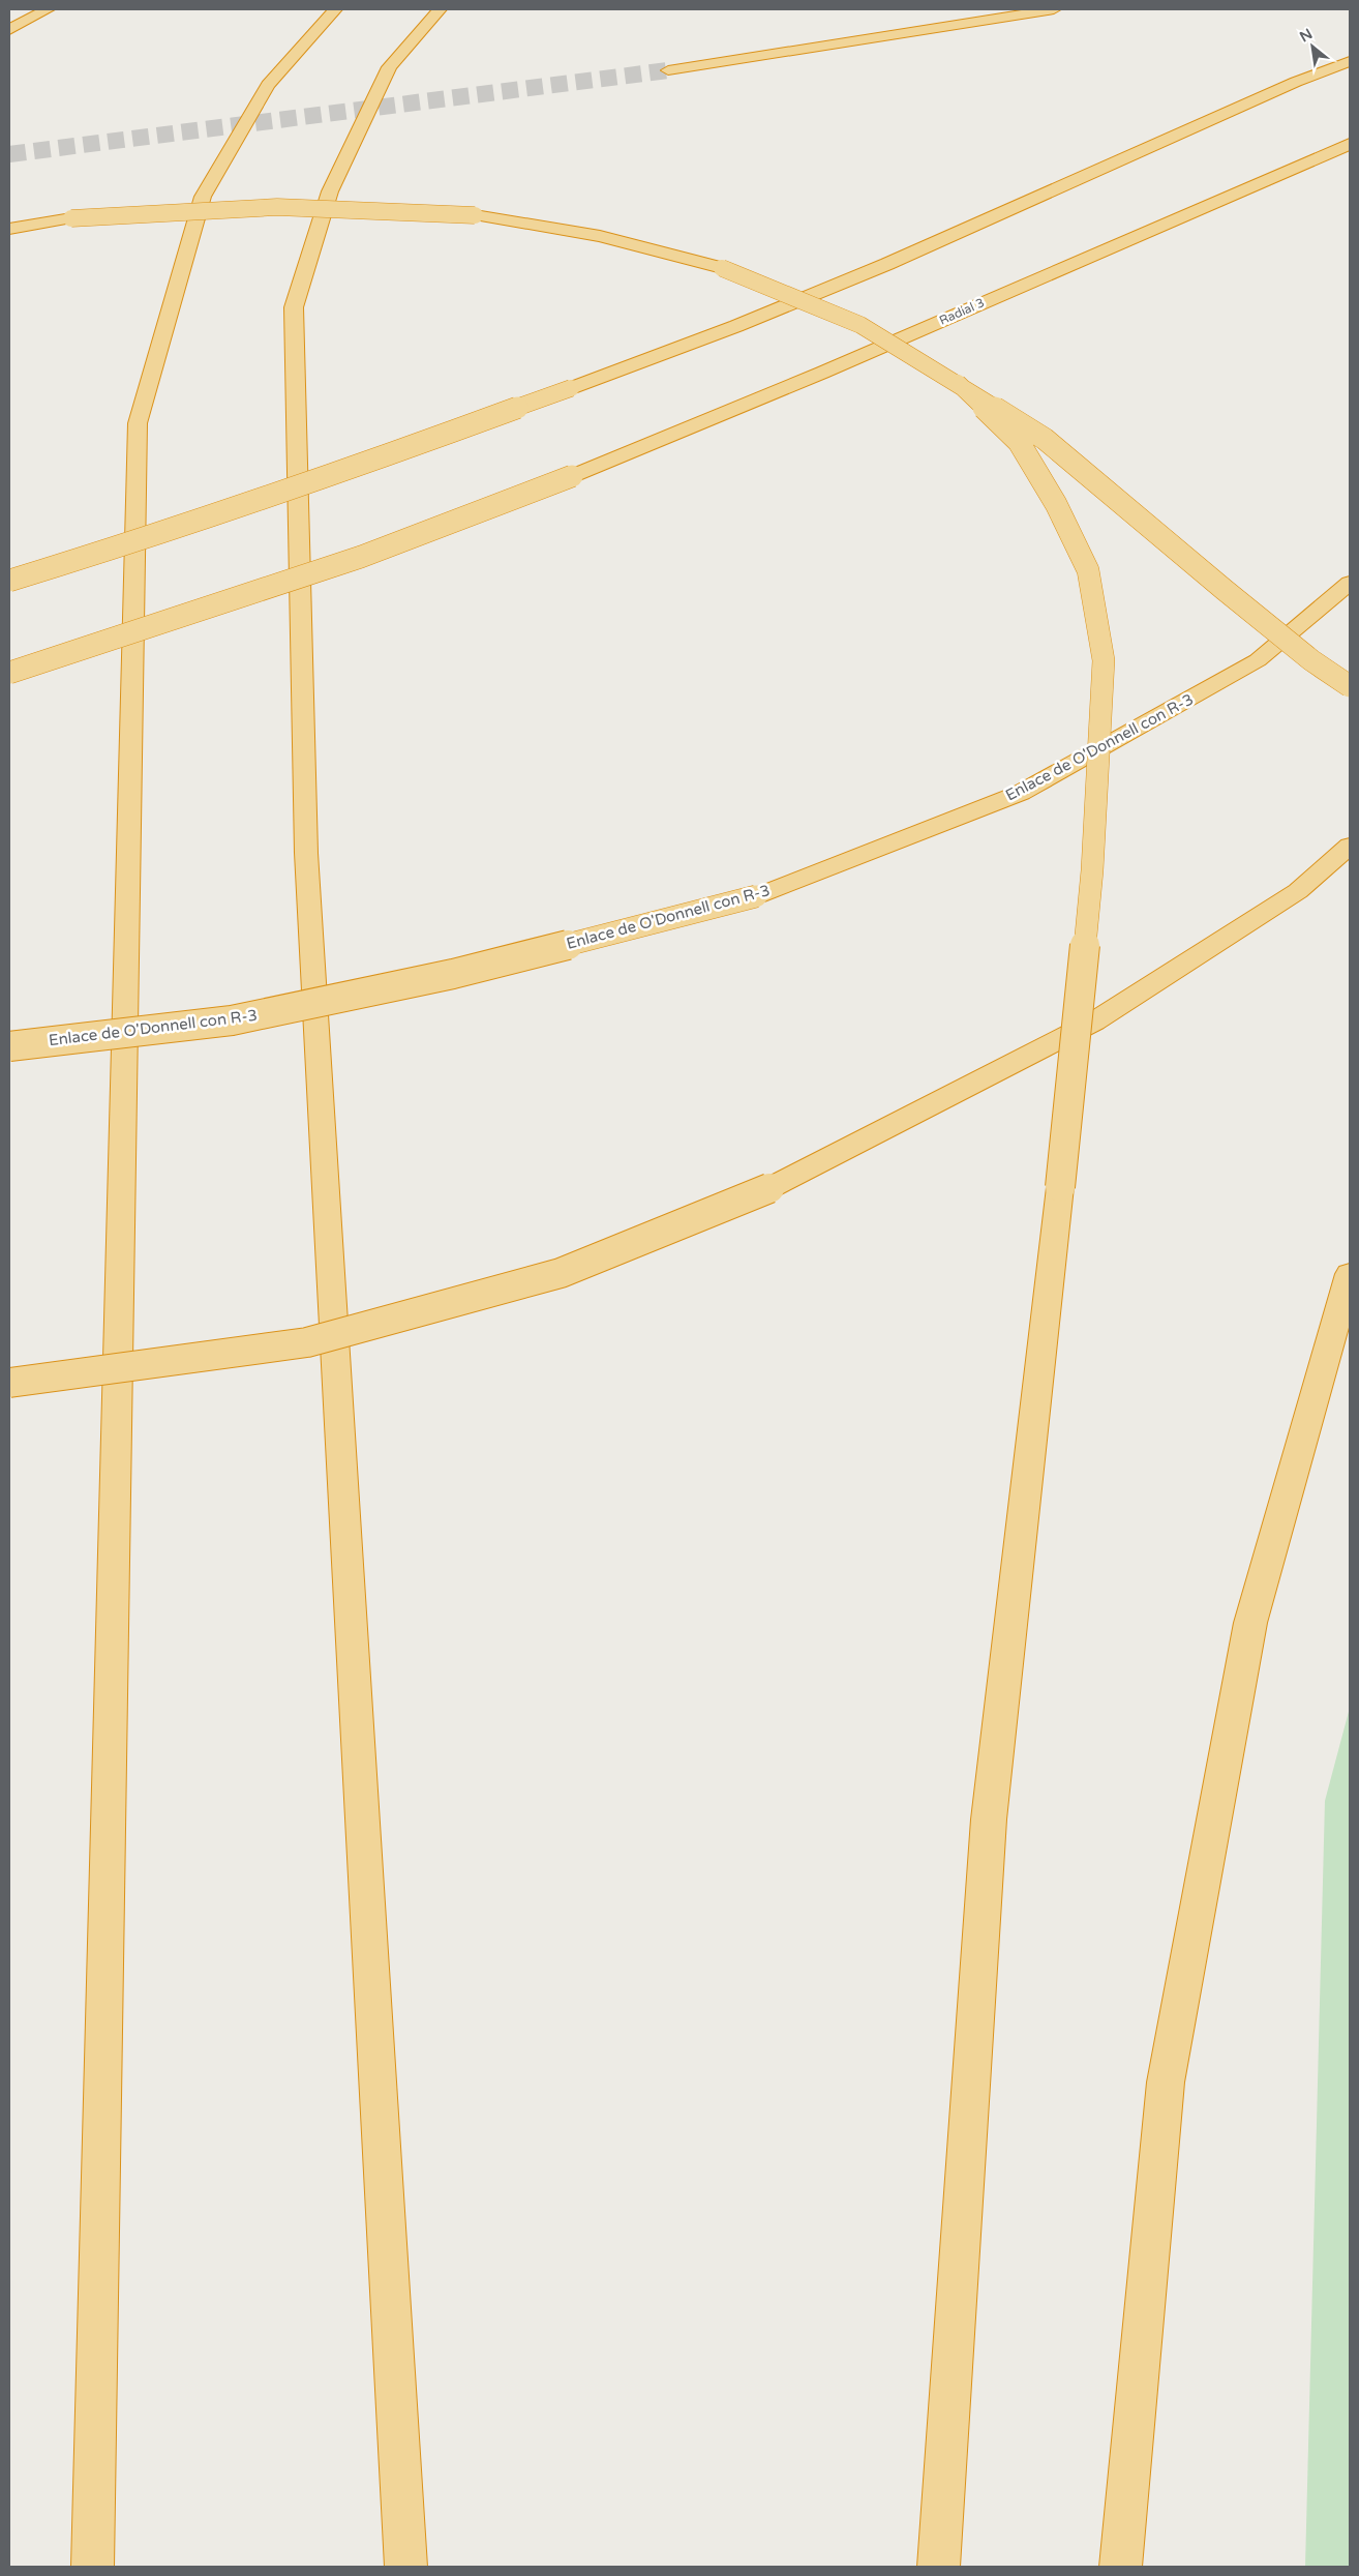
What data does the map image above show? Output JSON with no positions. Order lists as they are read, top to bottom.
{
  "streets": {
    "highway": ["Radial 3", "Enlace de O'Donnell con R-3"]
  },
  "north": "top left"
}
